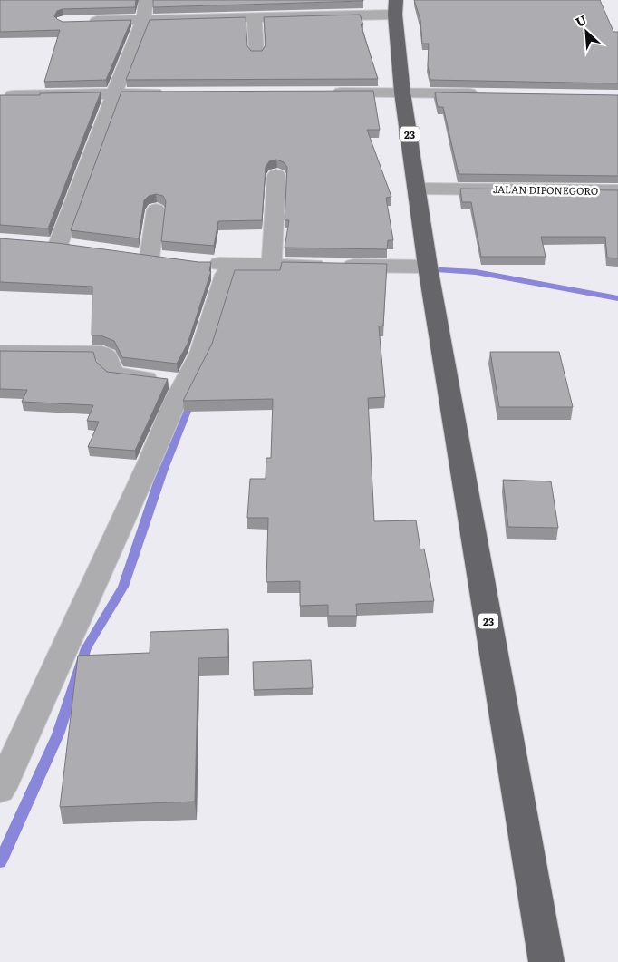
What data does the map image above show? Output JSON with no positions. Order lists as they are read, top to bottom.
{
  "streets": {
    "highway": ["23"],
    "street": ["JALAN DIPONEGORO"]
  },
  "crossings": [
    ["23", "JALAN DIPONEGORO"]
  ],
  "north": "top left"
}
